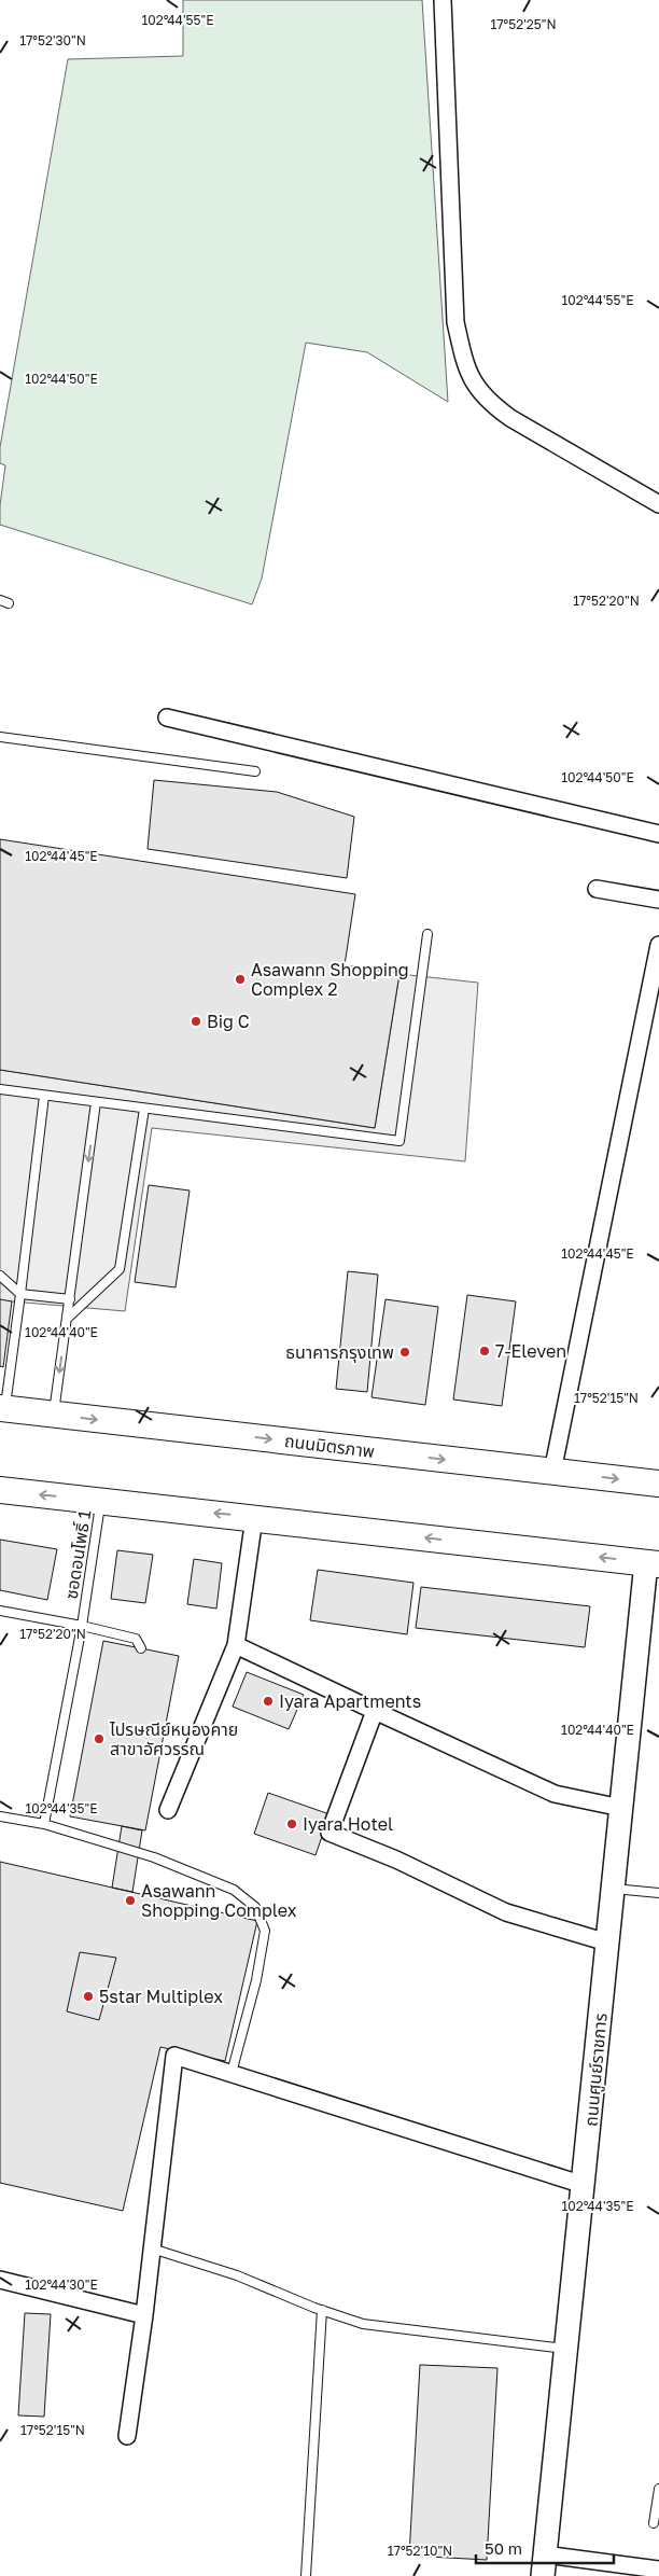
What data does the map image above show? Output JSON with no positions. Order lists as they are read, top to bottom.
{
  "streets": {
    "main road": ["ถนนมิตรภาพ"],
    "street": ["ถนนศูนย์ราชการ"],
    "lane": ["ซอดอนโพธิ์ 1"]
  },
  "places": [
    "Asawann Shopping Complex 2",
    "Big C",
    "7-Eleven",
    "ธนาคารกรุงเทพ",
    "Iyara Apartments",
    "ไปรษณีย์หนองคาย สาขาอัศวรรณ",
    "Iyara Hotel",
    "Asawann Shopping Complex",
    "5star Multiplex"
  ],
  "scale_bar": "50 m",
  "coordinates": [
    "102°44'55\"E",
    "17°52'25\"N",
    "17°52'30\"N",
    "102°44'50\"E",
    "17°52'20\"N",
    "102°44'45\"E",
    "102°44'40\"E",
    "17°52'15\"N",
    "102°44'35\"E",
    "102°44'30\"E",
    "17°52'10\"N"
  ]
}
